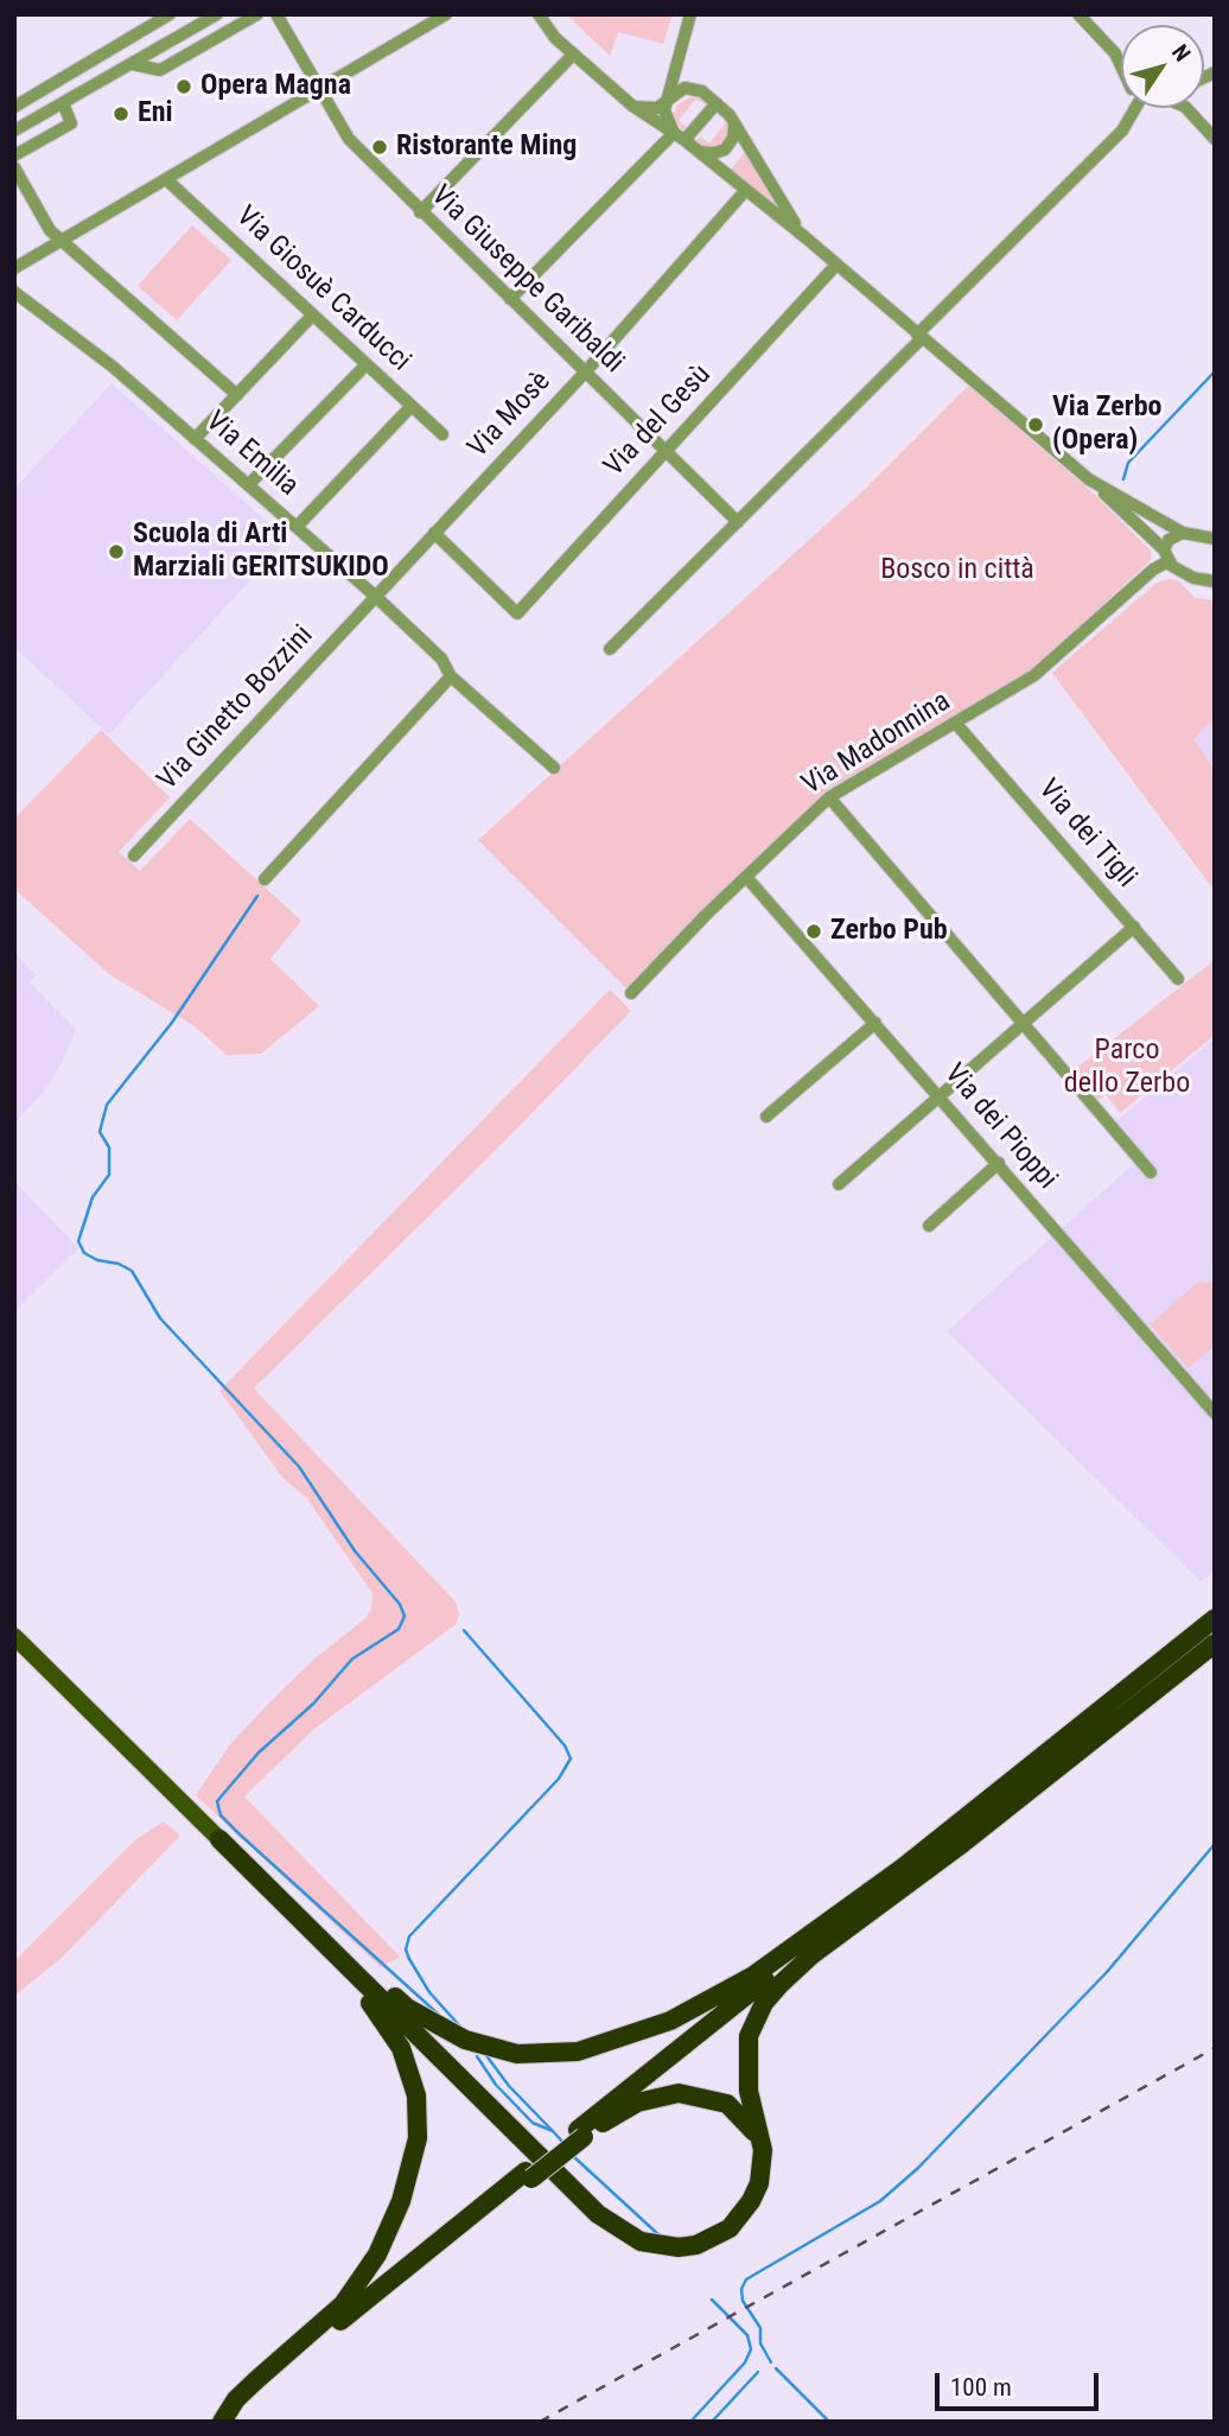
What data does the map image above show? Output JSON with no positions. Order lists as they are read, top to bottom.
{
  "streets": {
    "street": [
      "Via Giuseppe Garibaldi",
      "Via Giosuè Carducci",
      "Via Mosè",
      "Via del Gesù",
      "Via Emilia",
      "Via Ginetto Bozzini",
      "Via Madonnina",
      "Via dei Tigli",
      "Via dei Pioppi"
    ]
  },
  "crossings": [
    ["Via Giuseppe Garibaldi", "Via Mosè"],
    ["Via Giuseppe Garibaldi", "Via del Gesù"],
    ["Via Mosè", "Via del Gesù"],
    ["Via Mosè", "Via Emilia"],
    ["Via Mosè", "Via Ginetto Bozzini"],
    ["Via Emilia", "Via Ginetto Bozzini"],
    ["Via Madonnina", "Via dei Tigli"],
    ["Via Madonnina", "Via dei Pioppi"]
  ],
  "parks": ["Bosco in città", "Parco dello Zerbo"],
  "places": [
    "Opera Magna",
    "Eni",
    "Ristorante Ming",
    "Via Zerbo (Opera)",
    "Scuola di Arti Marziali GERITSUKIDO",
    "Zerbo Pub"
  ],
  "scale_bar": "100 m",
  "north": "top right"
}
